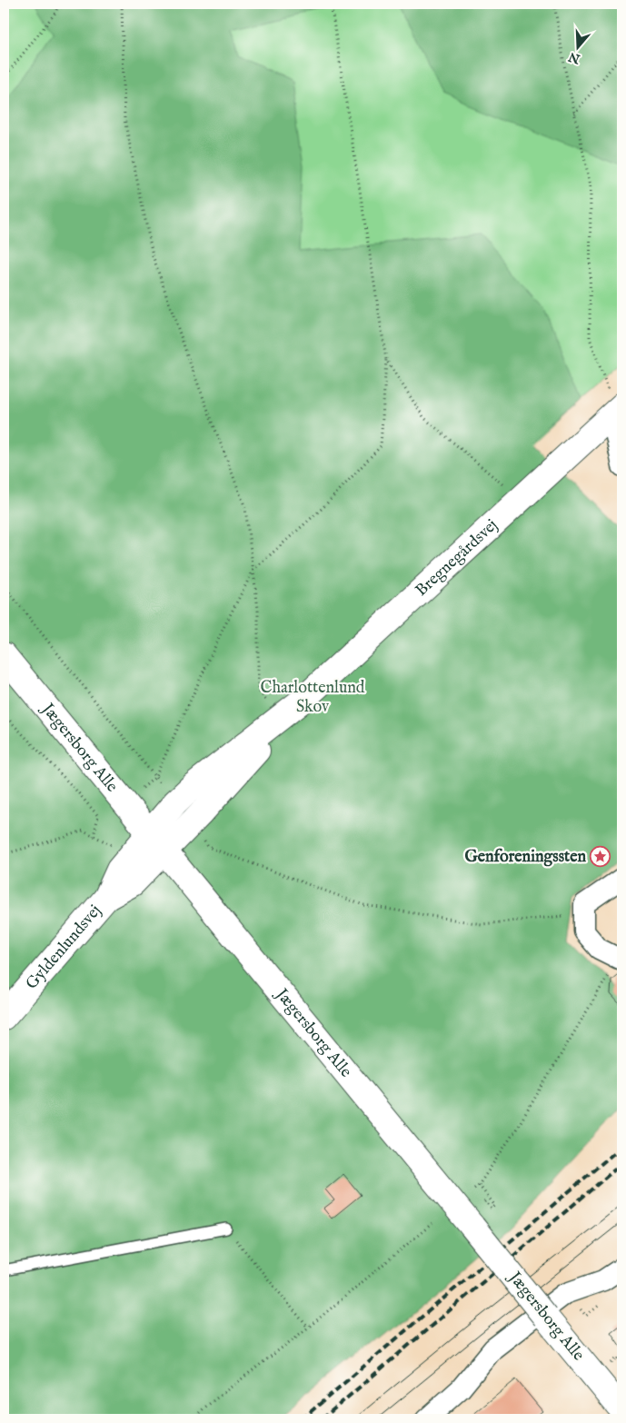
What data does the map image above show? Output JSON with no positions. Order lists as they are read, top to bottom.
{
  "streets": {
    "street": ["Bregnegårdsvej", "Jægersborg Alle", "Gyldenlundsvej"]
  },
  "crossings": [
    ["Bregnegårdsvej", "Jægersborg Alle"],
    ["Bregnegårdsvej", "Gyldenlundsvej"],
    ["Jægersborg Alle", "Gyldenlundsvej"]
  ],
  "parks": ["Charlottenlund Skov"],
  "places": {
    "place": ["Genforeningssten"]
  },
  "north": "bottom"
}
